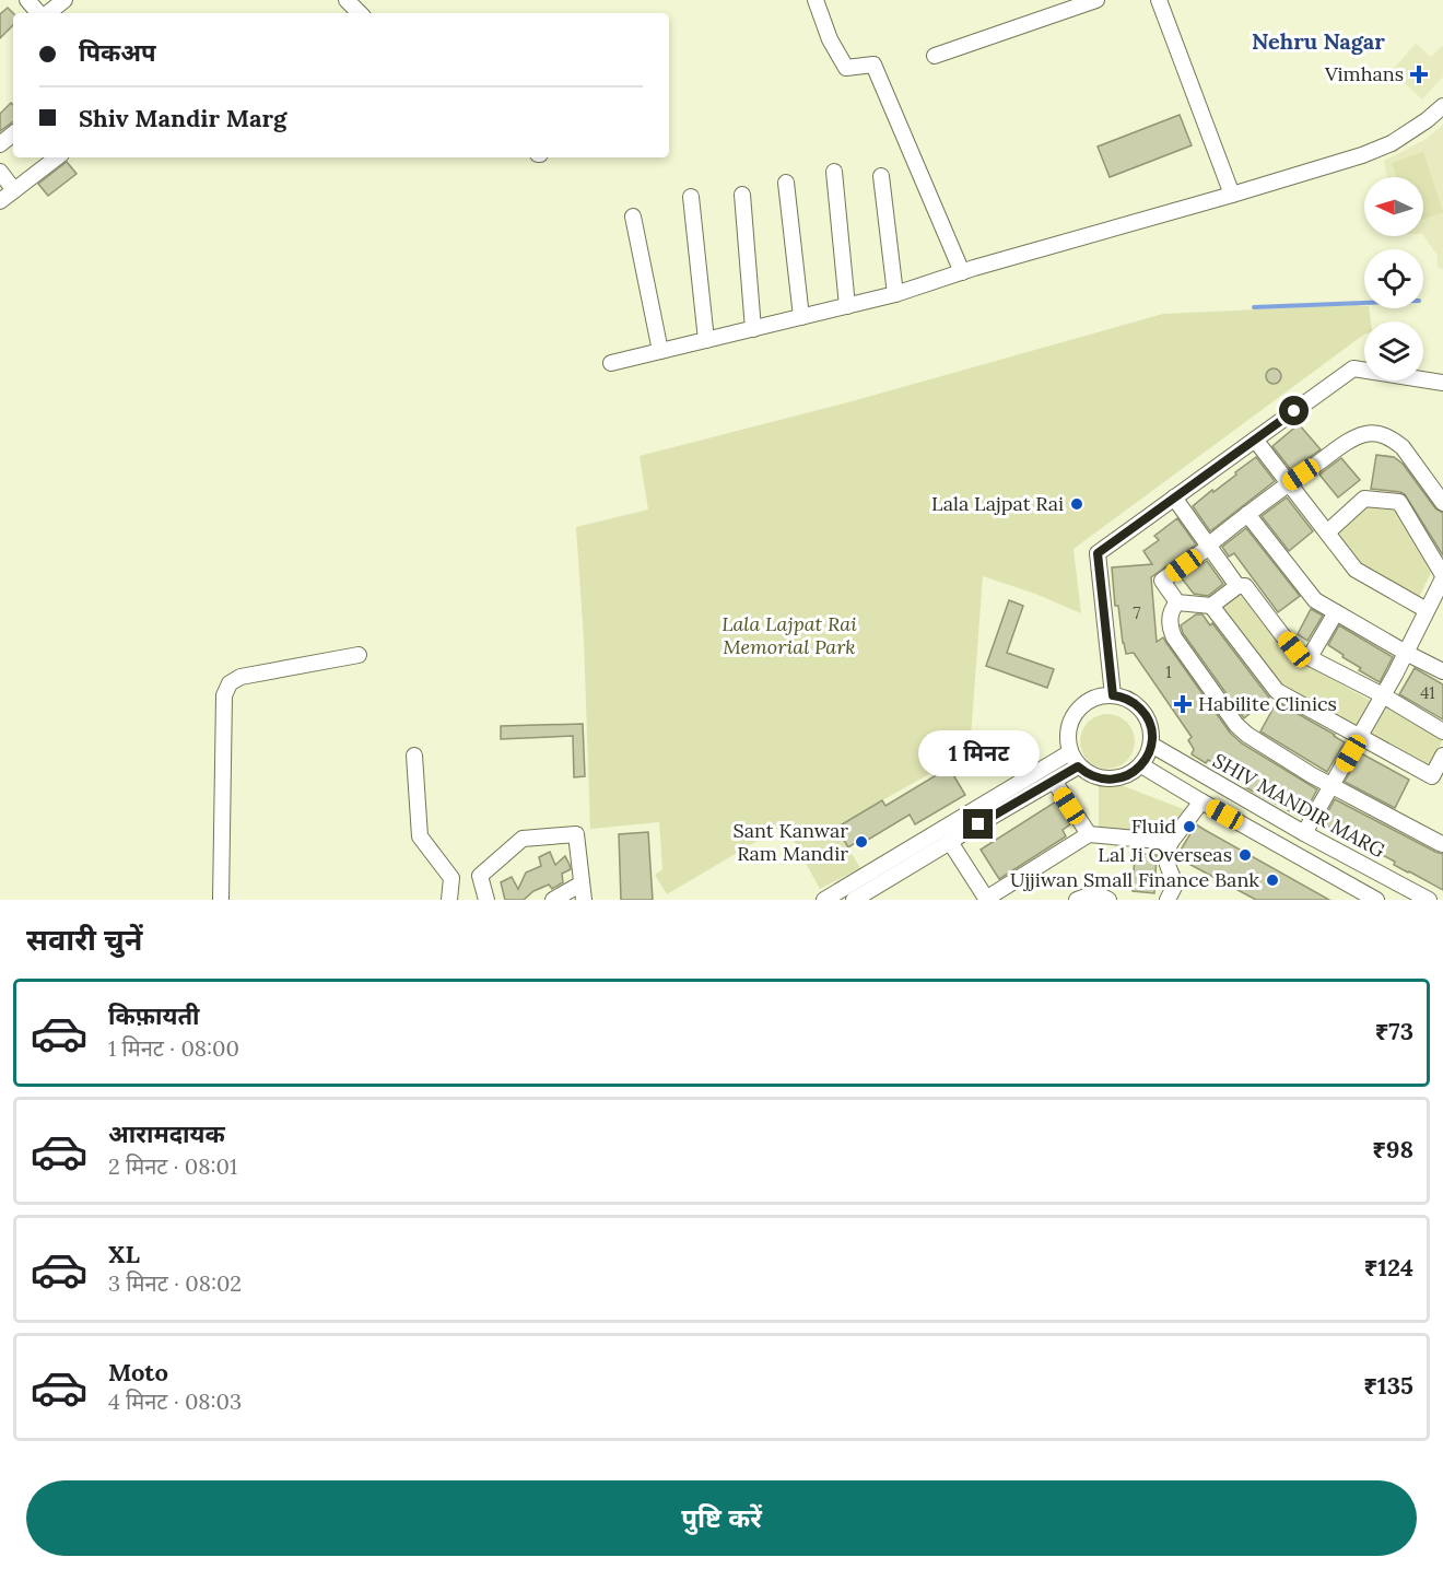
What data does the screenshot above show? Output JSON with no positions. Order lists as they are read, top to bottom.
{
  "streets": {
    "street": ["SHIV MANDIR MARG"]
  },
  "districts": ["Nehru Nagar"],
  "parks": ["Lala Lajpat Rai Memorial Park"],
  "places": {
    "health": ["Vimhans", "Habilite Clinics"],
    "other": [
      "Lala Lajpat Rai",
      "Fluid",
      "Sant Kanwar Ram Mandir",
      "Lal Ji Overseas",
      "Ujjiwan Small Finance Bank"
    ]
  },
  "house_numbers": ["7", "1", "41"],
  "north": "left",
  "page": {
    "banner": ["पिकअप", "Shiv Mandir Marg"],
    "bubble": "1 मिनट",
    "heading": "सवारी चुनें",
    "list": [
      {
        "name": "किफ़ायती",
        "note": "1 मिनट · 08:00",
        "value": "₹73"
      },
      {
        "name": "आरामदायक",
        "note": "2 मिनट · 08:01",
        "value": "₹98"
      },
      {
        "name": "XL",
        "note": "3 मिनट · 08:02",
        "value": "₹124"
      },
      {
        "name": "Moto",
        "note": "4 मिनट · 08:03",
        "value": "₹135"
      }
    ],
    "buttons": "पुष्टि करें"
  }
}
